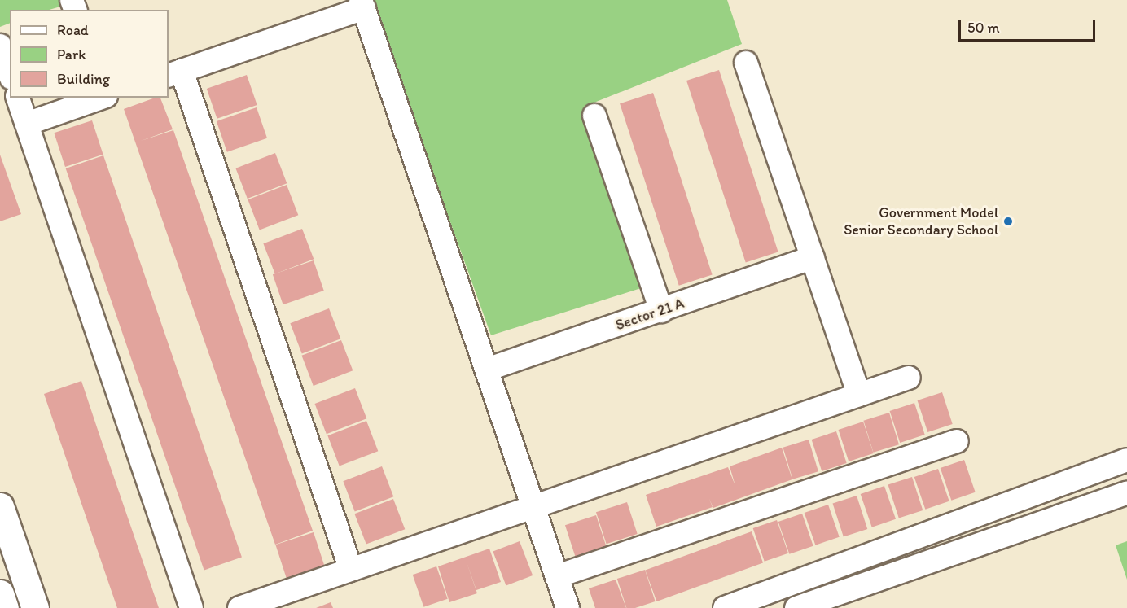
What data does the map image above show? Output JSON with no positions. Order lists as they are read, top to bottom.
{
  "streets": {
    "street": ["Sector 21 A"]
  },
  "places": ["Government Model Senior Secondary School"],
  "legend": ["Road", "Park", "Building"],
  "scale_bar": "50 m"
}
